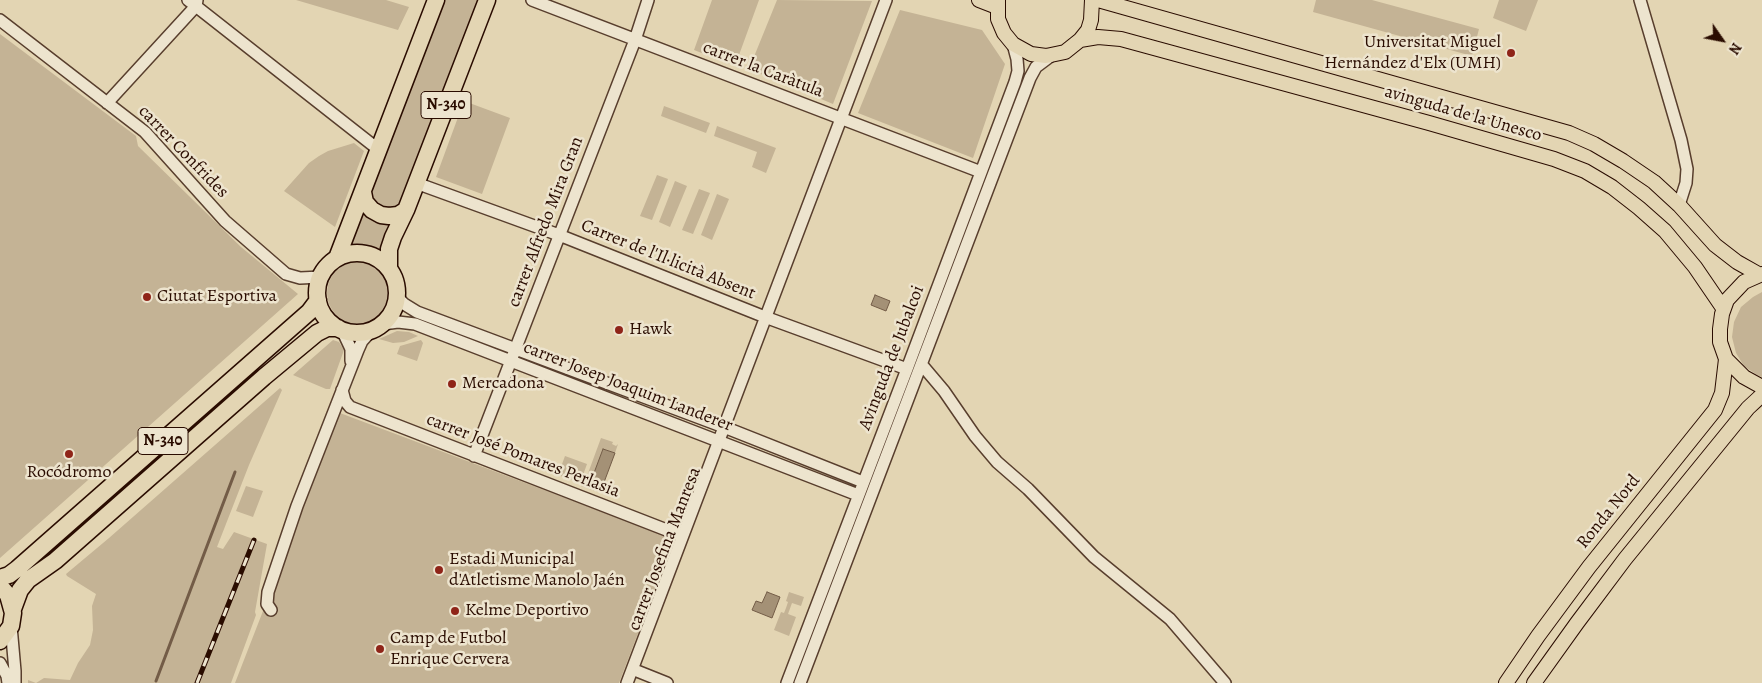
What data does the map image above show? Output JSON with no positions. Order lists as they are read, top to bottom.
{
  "streets": {
    "highway": ["N-340"],
    "main road": ["avinguda de la Unesco", "Ronda Nord"],
    "street": [
      "carrer la Caràtula",
      "carrer Confrides",
      "carrer Alfredo Mira Gran",
      "Carrer de l'Il·licità Absent",
      "Avinguda de Jubalcoi",
      "carrer Josep Joaquim Landerer",
      "carrer José Pomares Perlasia",
      "carrer Josefina Manresa"
    ]
  },
  "crossings": [
    ["carrer la Caràtula", "carrer Alfredo Mira Gran"],
    ["carrer la Caràtula", "Avinguda de Jubalcoi"],
    ["N-340", "carrer Confrides"],
    ["N-340", "Carrer de l'Il·licità Absent"],
    ["N-340", "carrer Josep Joaquim Landerer"],
    ["carrer Confrides", "carrer Josep Joaquim Landerer"],
    ["carrer Alfredo Mira Gran", "Carrer de l'Il·licità Absent"],
    ["carrer Alfredo Mira Gran", "carrer Josep Joaquim Landerer"],
    ["carrer Alfredo Mira Gran", "carrer José Pomares Perlasia"],
    ["Carrer de l'Il·licità Absent", "Avinguda de Jubalcoi"],
    ["Avinguda de Jubalcoi", "carrer Josep Joaquim Landerer"],
    ["carrer Josep Joaquim Landerer", "carrer Josefina Manresa"],
    ["carrer José Pomares Perlasia", "carrer Josefina Manresa"]
  ],
  "places": [
    "Universitat Miguel Hernández d'Elx (UMH)",
    "Ciutat Esportiva",
    "Hawk",
    "Mercadona",
    "Rocódromo",
    "Estadi Municipal d'Atletisme Manolo Jaén",
    "Kelme Deportivo",
    "Camp de Futbol Enrique Cervera"
  ],
  "north": "bottom right"
}
